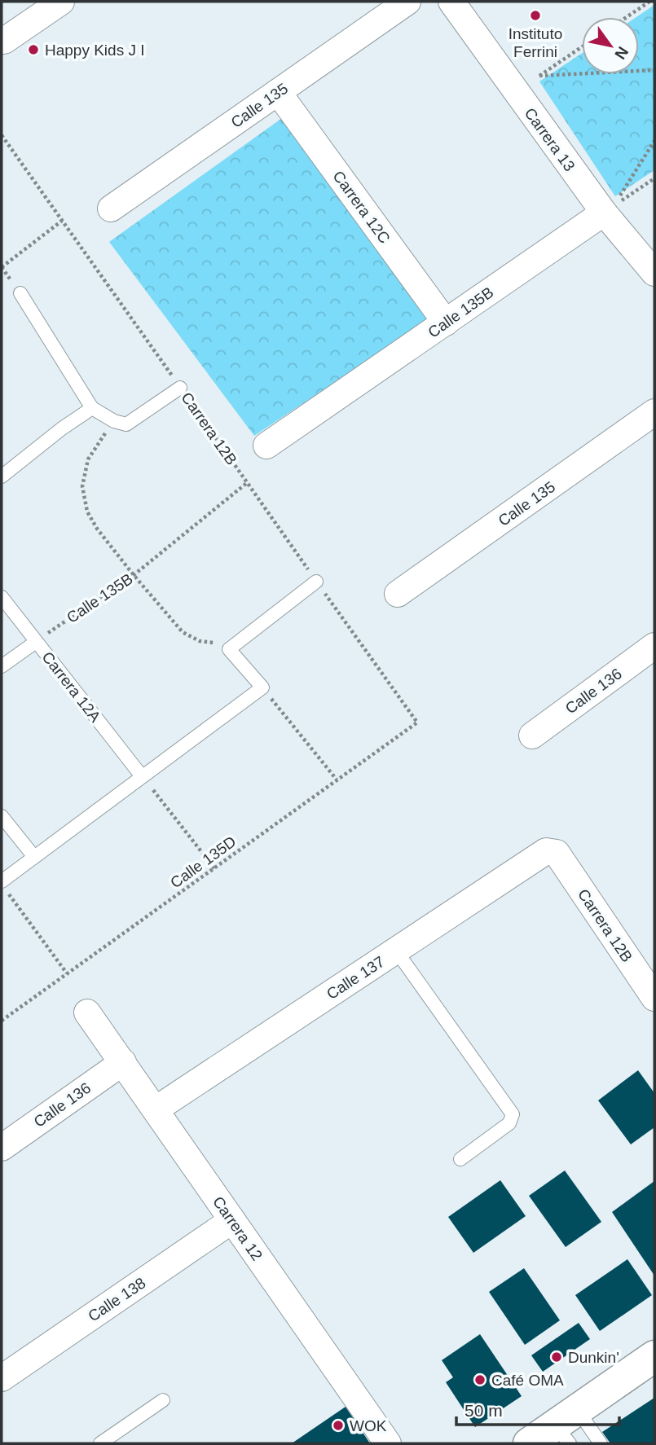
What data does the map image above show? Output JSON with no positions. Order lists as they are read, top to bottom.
{
  "streets": {
    "street": [
      "Calle 135",
      "Carrera 13",
      "Carrera 12C",
      "Calle 135B",
      "Carrera 12B",
      "Calle 136",
      "Calle 137",
      "Carrera 12",
      "Calle 138"
    ],
    "lane": ["Carrera 12A"],
    "path": ["Calle 135D"]
  },
  "crossings": [
    ["Calle 135", "Carrera 12C"],
    ["Carrera 13", "Calle 135B"],
    ["Carrera 12C", "Calle 135B"],
    ["Calle 135B", "Carrera 12B"],
    ["Calle 135B", "Carrera 12A"],
    ["Carrera 12B", "Calle 135D"],
    ["Carrera 12B", "Calle 137"],
    ["Calle 136", "Carrera 12"],
    ["Calle 137", "Carrera 12"],
    ["Carrera 12", "Calle 138"]
  ],
  "places": [
    "Instituto Ferrini",
    "Happy Kids J I",
    "Dunkin'",
    "Café OMA",
    "WOK"
  ],
  "scale_bar": "50 m",
  "north": "bottom right"
}
